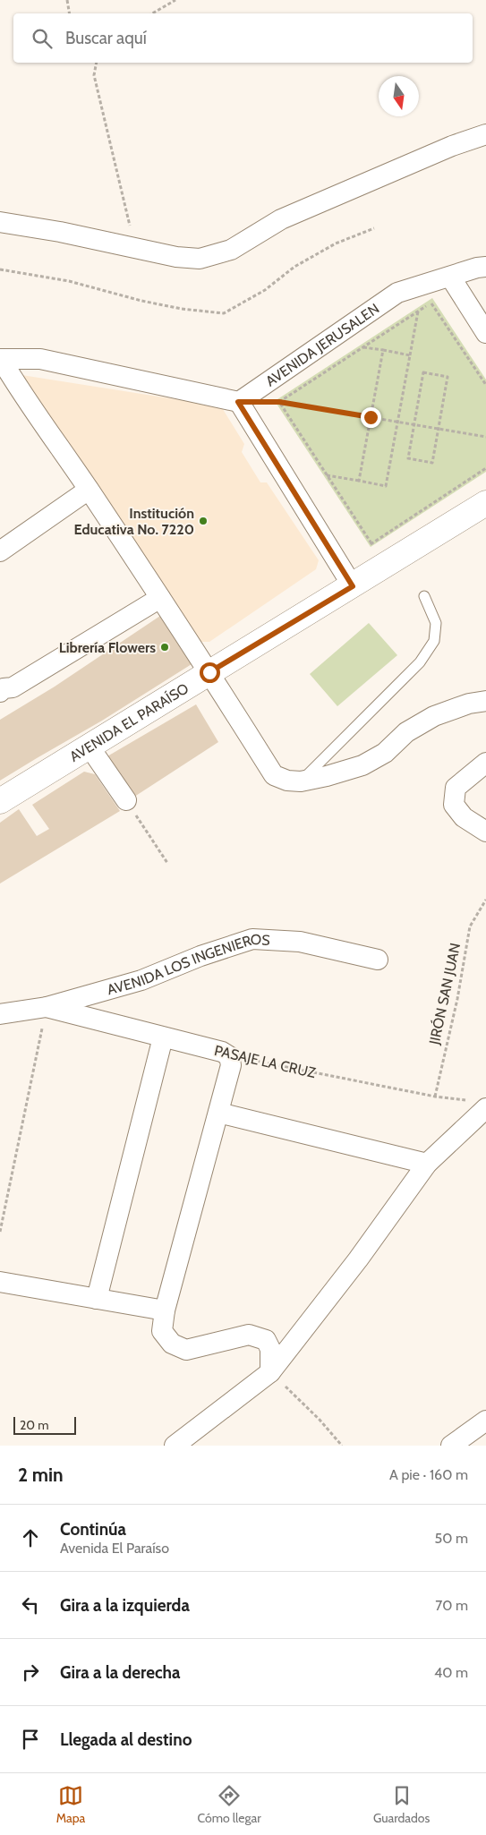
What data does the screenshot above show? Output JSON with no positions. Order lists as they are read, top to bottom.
{
  "streets": {
    "street": [
      "AVENIDA JERUSALEN",
      "AVENIDA EL PARAÍSO",
      "AVENIDA LOS INGENIEROS",
      "PASAJE LA CRUZ"
    ],
    "path": ["JIRÓN SAN JUAN"]
  },
  "crossings": [
    ["AVENIDA LOS INGENIEROS", "PASAJE LA CRUZ"],
    ["JIRÓN SAN JUAN", "PASAJE LA CRUZ"]
  ],
  "places": ["Institución Educativa No. 7220", "Librería Flowers"],
  "scale_bar": "20 m",
  "north": "bottom",
  "page": {
    "search": "Buscar aquí",
    "scale": "20 m",
    "heading": ["2 min", "A pie · 160 m"],
    "list": [
      ["Continúa", "Avenida El Paraíso", "50 m"],
      ["Gira a la izquierda", "70 m"],
      ["Gira a la derecha", "40 m"],
      "Llegada al destino"
    ],
    "nav": ["Mapa", "Cómo llegar", "Guardados"]
  }
}
